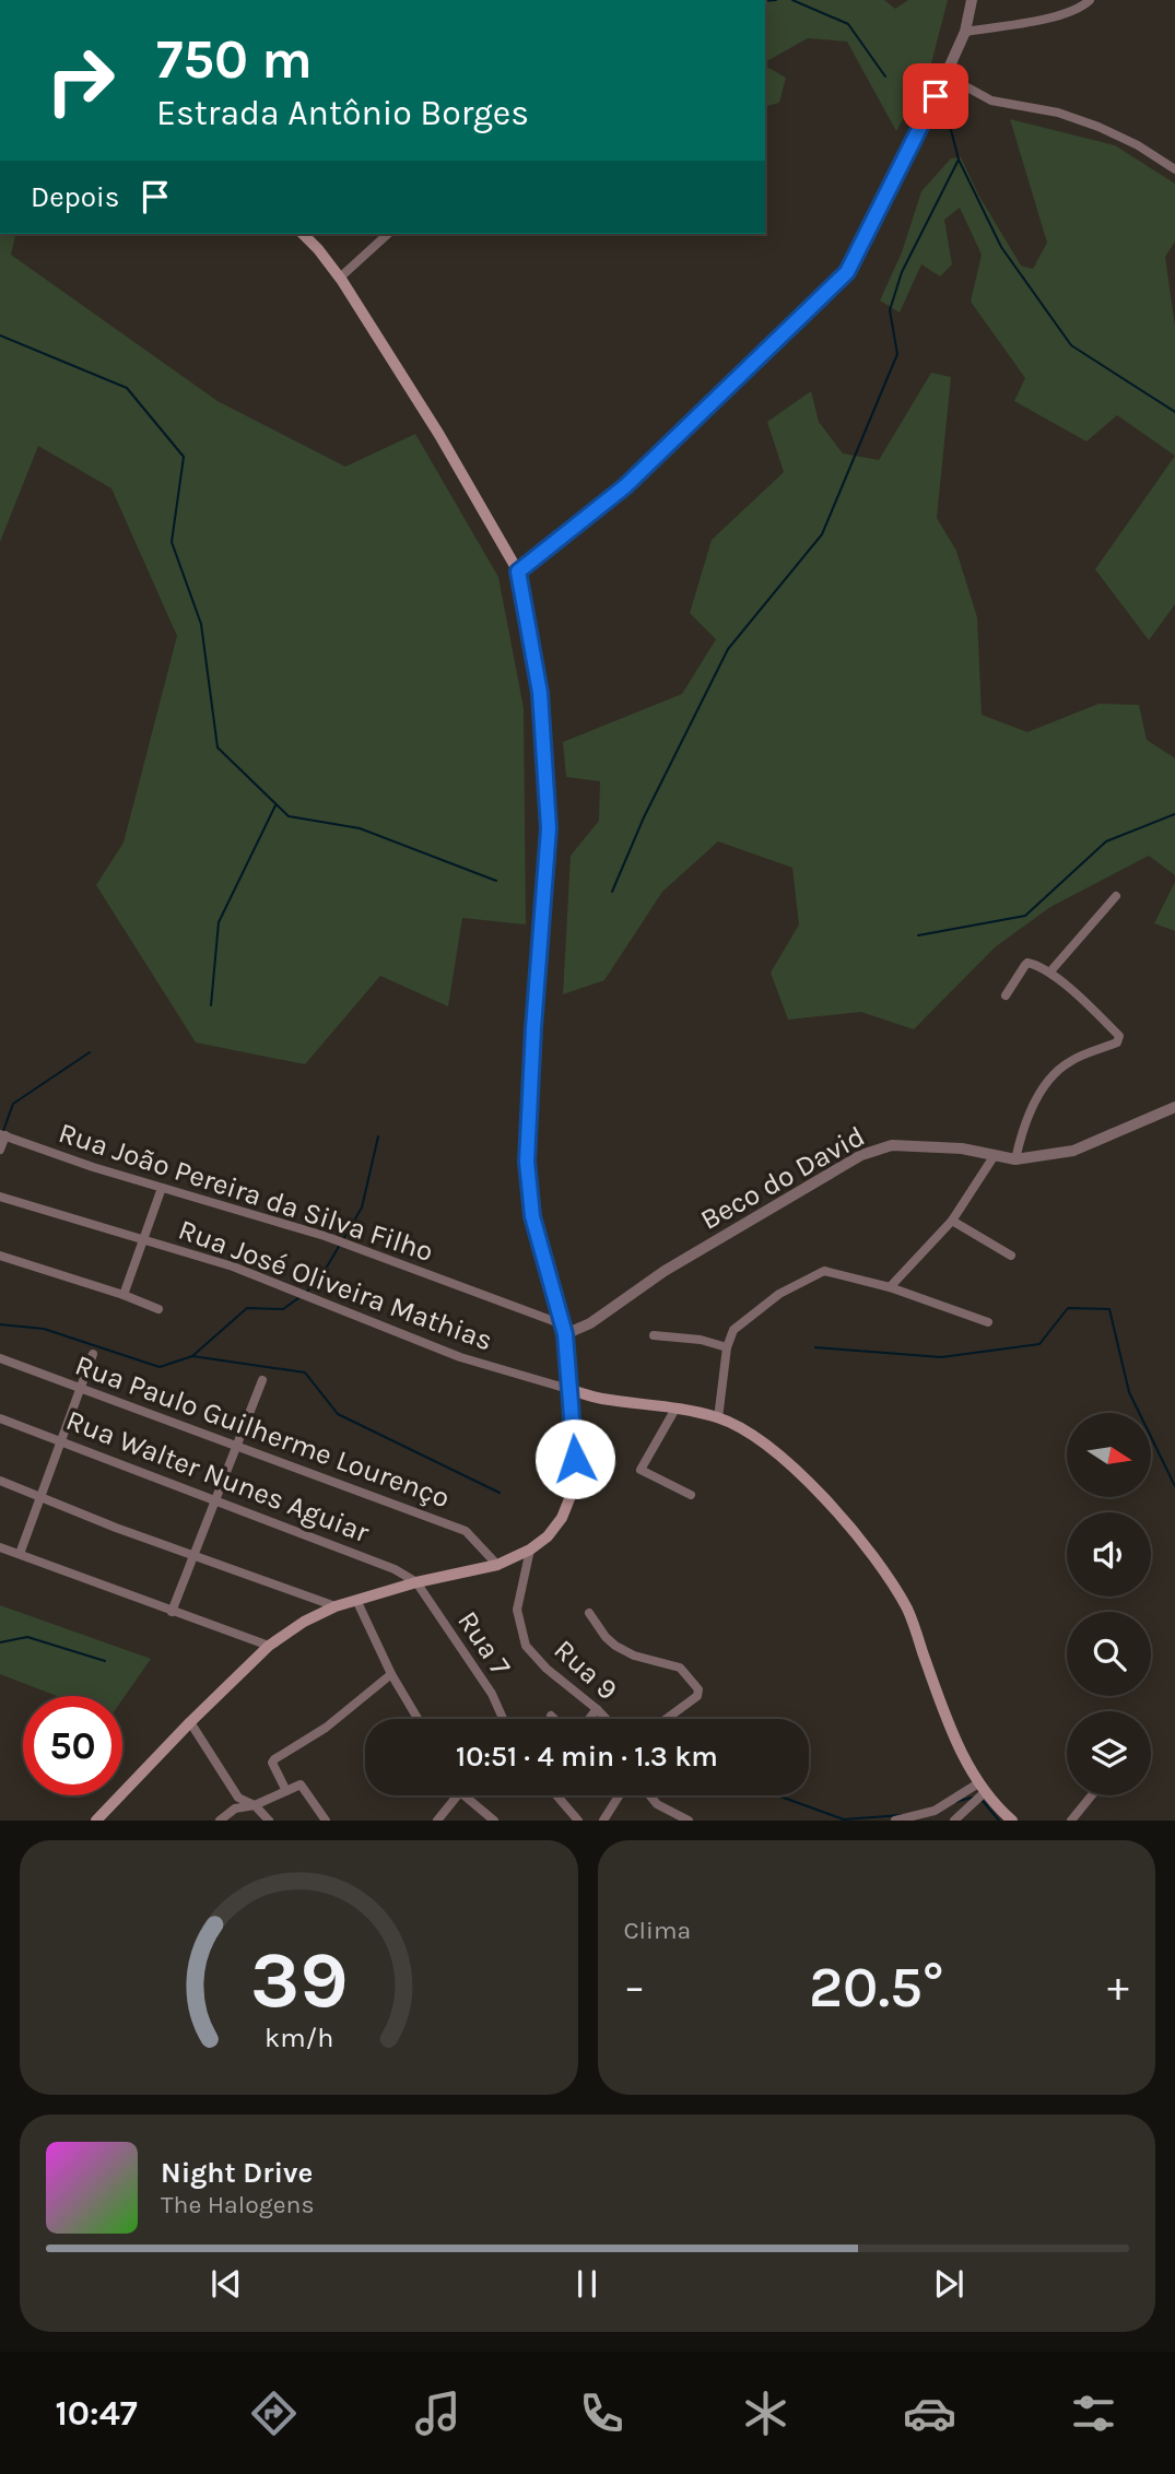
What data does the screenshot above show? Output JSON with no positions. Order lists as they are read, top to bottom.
{
  "streets": {
    "street": [
      "Beco do David",
      "Rua João Pereira da Silva Filho",
      "Rua José Oliveira Mathias",
      "Rua Paulo Guilherme Lourenço",
      "Rua Walter Nunes Aguiar",
      "Rua 7",
      "Rua 9"
    ]
  },
  "crossings": [
    ["Beco do David", "Rua João Pereira da Silva Filho"],
    ["Rua Walter Nunes Aguiar", "Rua 7"]
  ],
  "north": "right",
  "page": {
    "turn": ["750 m", "Estrada Antônio Borges"],
    "then": "Depois",
    "limit": "50",
    "trip": "10:51 · 4 min · 1.3 km",
    "tile": "Clima",
    "heat": ["−", "20.5°", "+"],
    "song": ["Night Drive", "The Halogens"],
    "tabs": "10:47",
    "gauge": ["39", "km/h"]
  }
}
